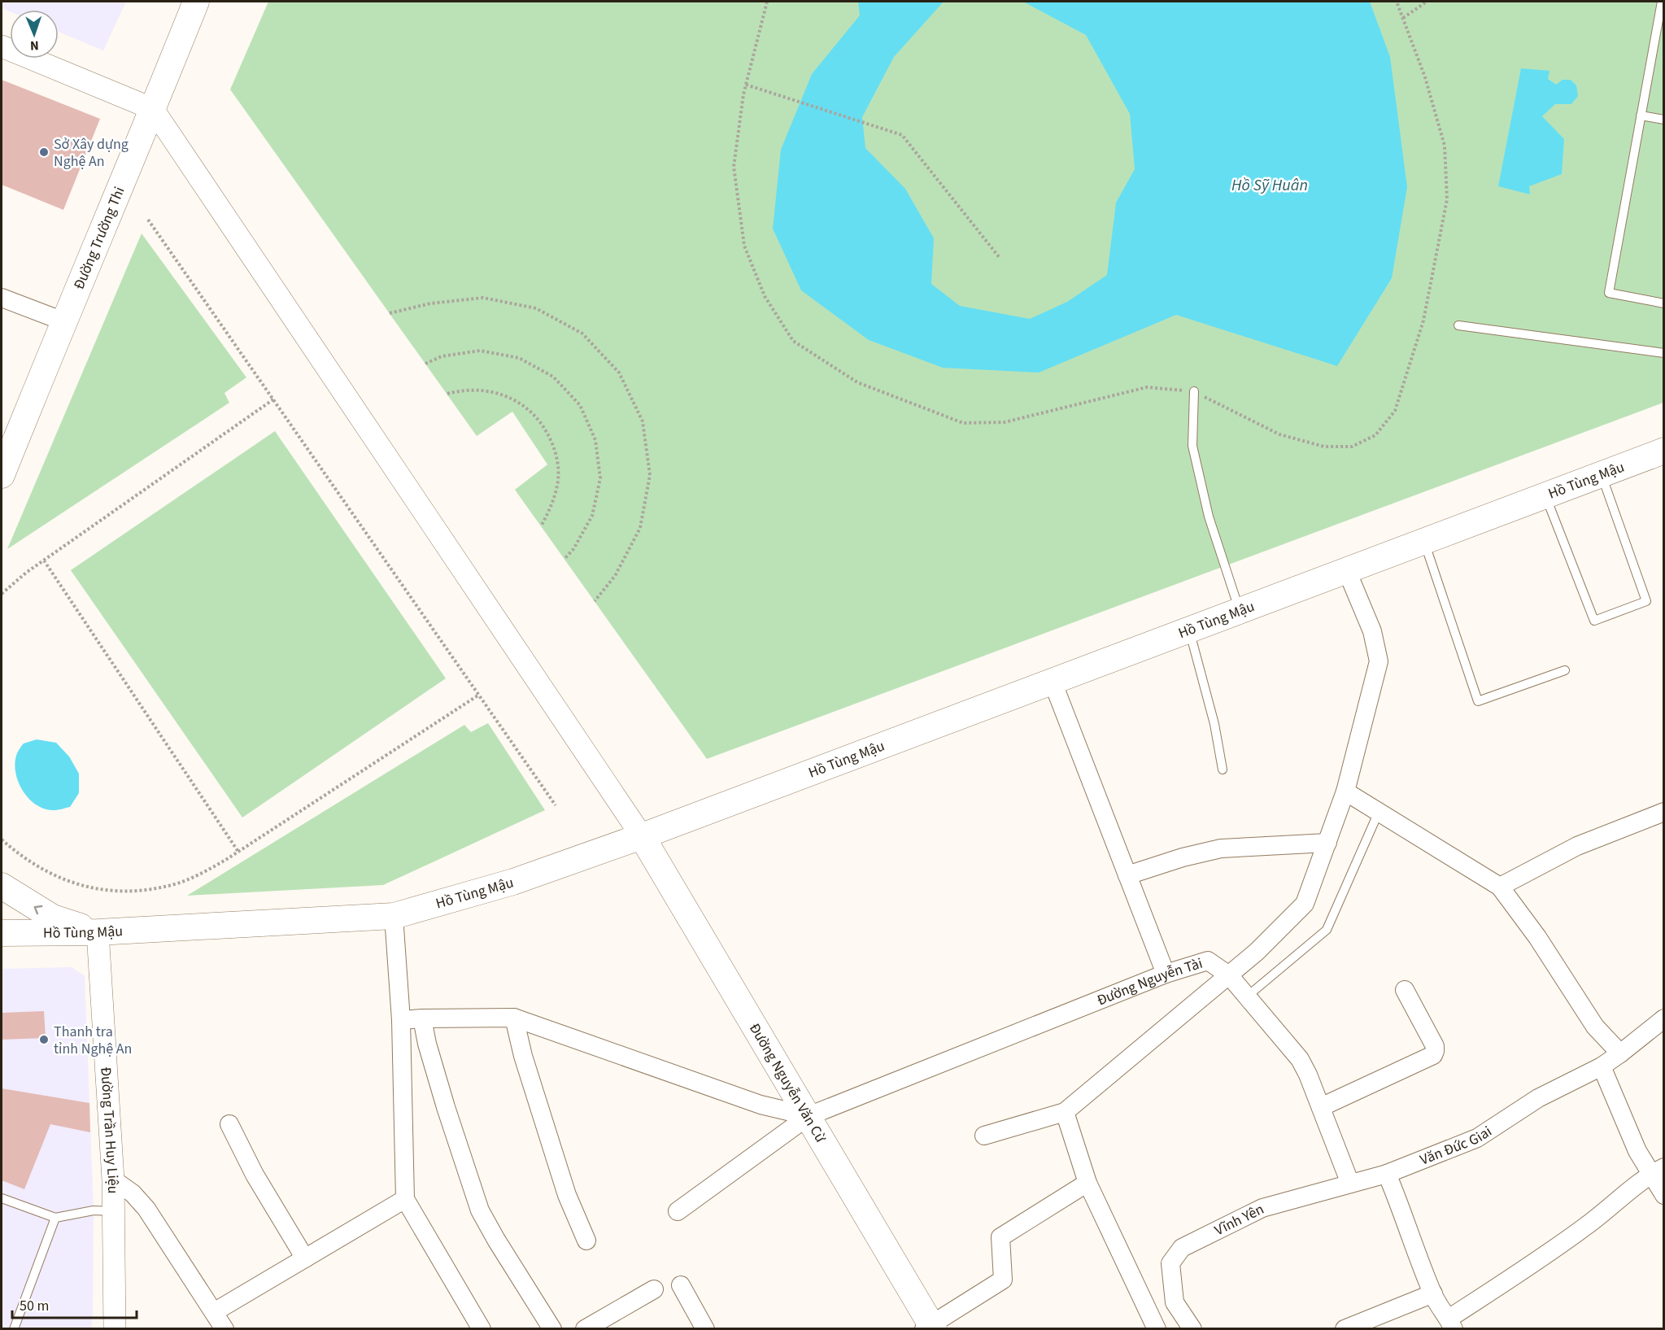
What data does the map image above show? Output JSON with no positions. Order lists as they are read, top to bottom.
{
  "streets": {
    "main road": ["Đường Trường Thi", "Hồ Tùng Mậu", "Đường Nguyễn Văn Cừ"],
    "street": [
      "Đường Nguyễn Tài",
      "Đường Trần Huy Liệu",
      "Văn Đức Giai",
      "Vĩnh Yên"
    ]
  },
  "crossings": [
    ["Hồ Tùng Mậu", "Đường Nguyễn Văn Cừ"],
    ["Hồ Tùng Mậu", "Đường Trần Huy Liệu"],
    ["Đường Nguyễn Tài", "Đường Nguyễn Văn Cừ"],
    ["Văn Đức Giai", "Vĩnh Yên"]
  ],
  "water": ["Hồ Sỹ Huân"],
  "places": ["Sở Xây dựng Nghệ An", "Thanh tra tỉnh Nghệ An"],
  "scale_bar": "50 m",
  "north": "bottom"
}
